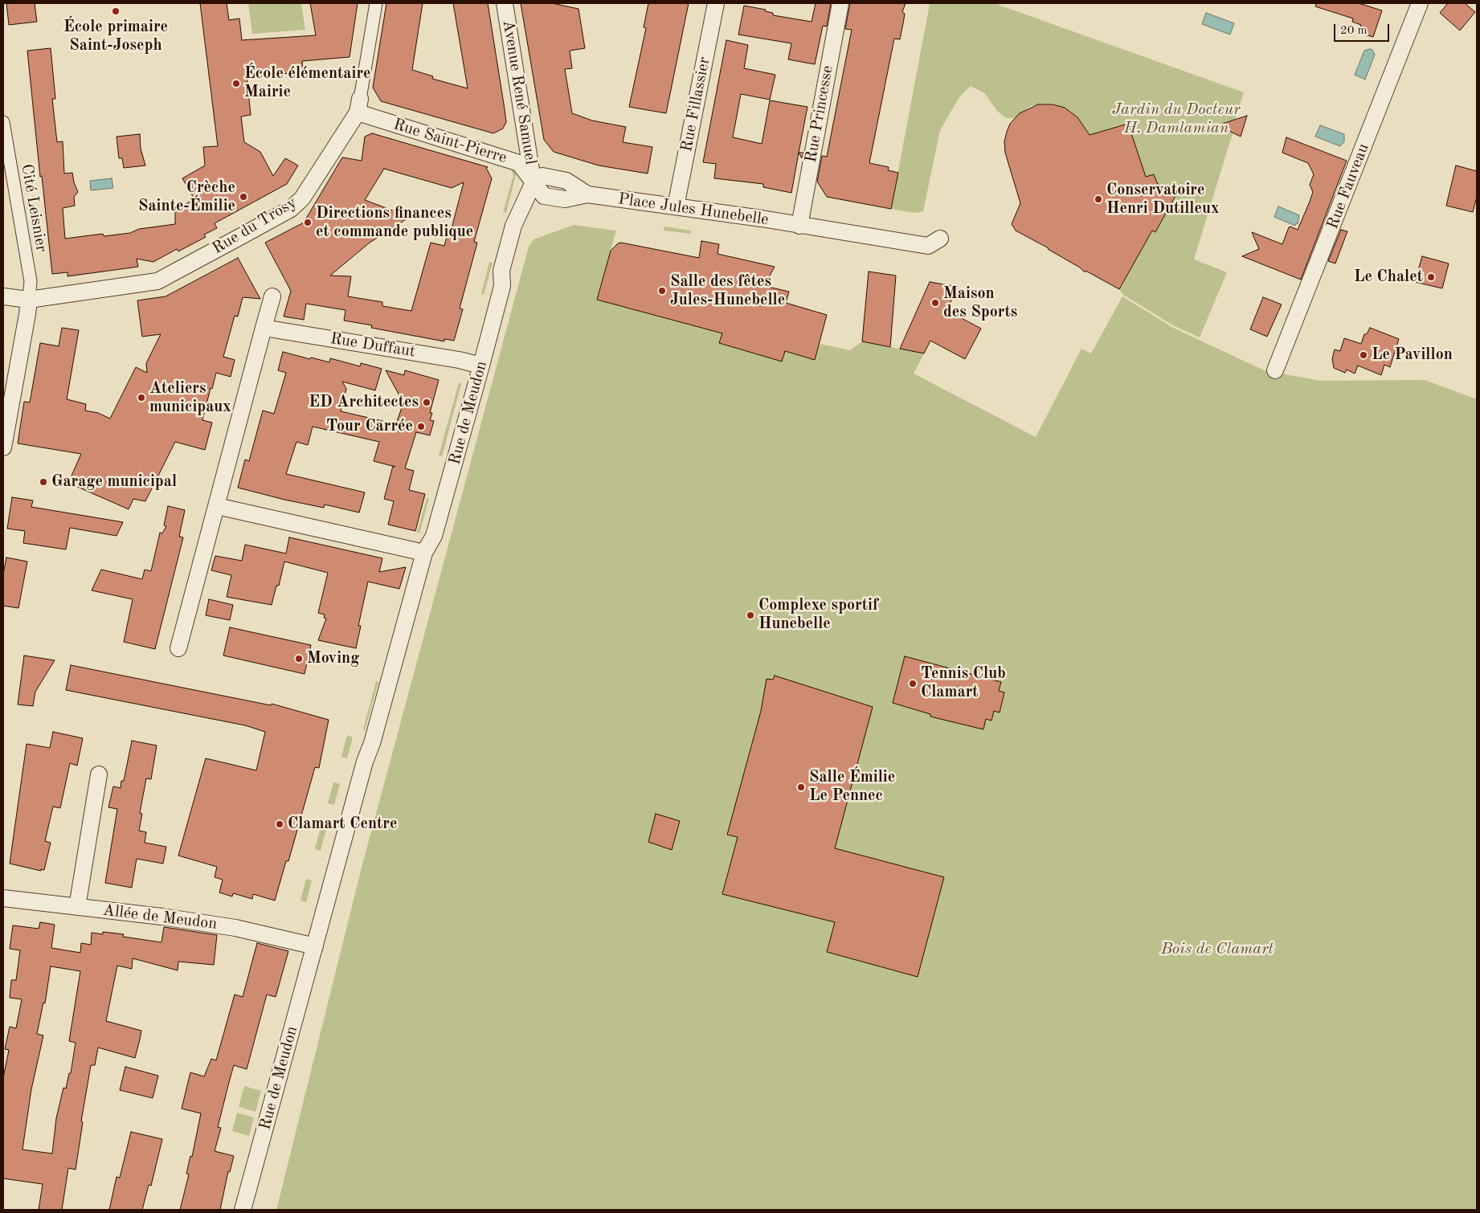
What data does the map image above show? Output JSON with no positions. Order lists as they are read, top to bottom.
{
  "streets": {
    "street": [
      "Avenue René Samuel",
      "Rue Fillassier",
      "Rue Princesse",
      "Rue Saint-Pierre",
      "Rue Fauveau",
      "Cité Leisnier",
      "Place Jules Hunebelle",
      "Rue du Trosy",
      "Rue Duffaut",
      "Rue de Meudon",
      "Allée de Meudon"
    ]
  },
  "crossings": [
    ["Avenue René Samuel", "Rue Saint-Pierre"],
    ["Avenue René Samuel", "Place Jules Hunebelle"],
    ["Avenue René Samuel", "Rue de Meudon"],
    ["Rue Fillassier", "Place Jules Hunebelle"],
    ["Rue Princesse", "Place Jules Hunebelle"],
    ["Rue Saint-Pierre", "Place Jules Hunebelle"],
    ["Rue Saint-Pierre", "Rue du Trosy"],
    ["Rue Saint-Pierre", "Rue de Meudon"],
    ["Cité Leisnier", "Rue du Trosy"],
    ["Place Jules Hunebelle", "Rue de Meudon"],
    ["Rue Duffaut", "Rue de Meudon"],
    ["Rue de Meudon", "Allée de Meudon"]
  ],
  "parks": ["Jardin du Docteur H. Damlamian", "Bois de Clamart"],
  "places": [
    "École primaire Saint-Joseph",
    "École élémentaire Mairie",
    "Crèche Sainte-Émilie",
    "Conservatoire Henri Dutilleux",
    "Directions finances et commande publique",
    "Le Chalet",
    "Salle des fêtes Jules-Hunebelle",
    "Maison des Sports",
    "Le Pavillon",
    "Ateliers municipaux",
    "ED Architectes",
    "Tour Carrée",
    "Garage municipal",
    "Complexe sportif Hunebelle",
    "Moving",
    "Tennis Club Clamart",
    "Salle Émilie Le Pennec",
    "Clamart Centre"
  ],
  "scale_bar": "20 m"
}
